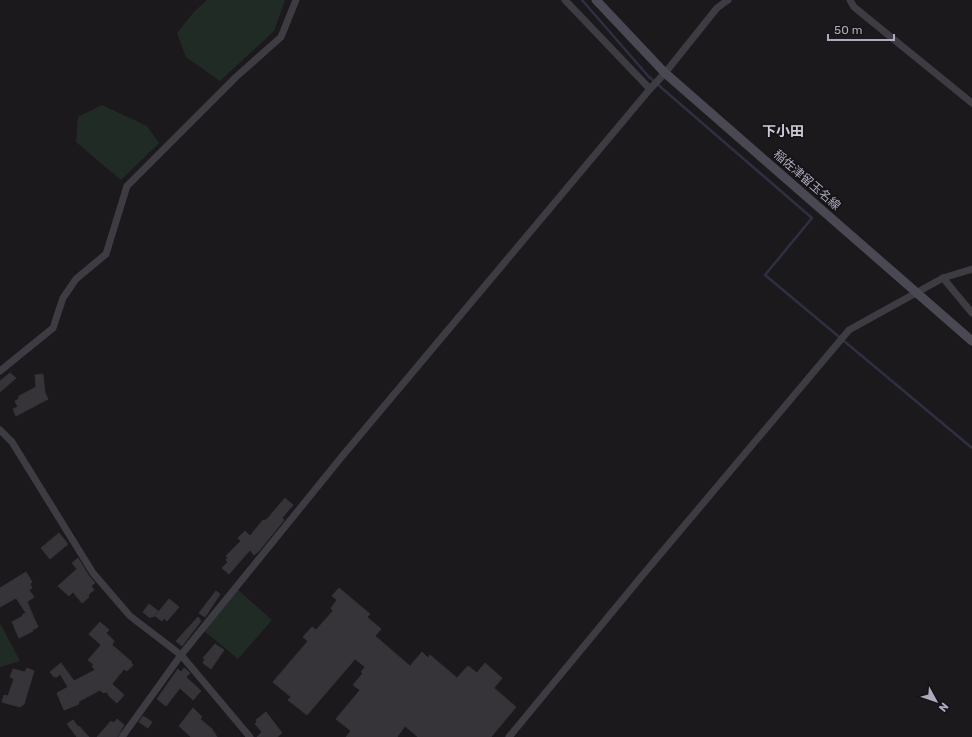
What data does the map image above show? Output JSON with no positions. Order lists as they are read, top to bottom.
{
  "streets": {
    "main road": ["稲佐津留玉名線"]
  },
  "districts": ["下小田"],
  "scale_bar": "50 m",
  "north": "bottom right"
}
